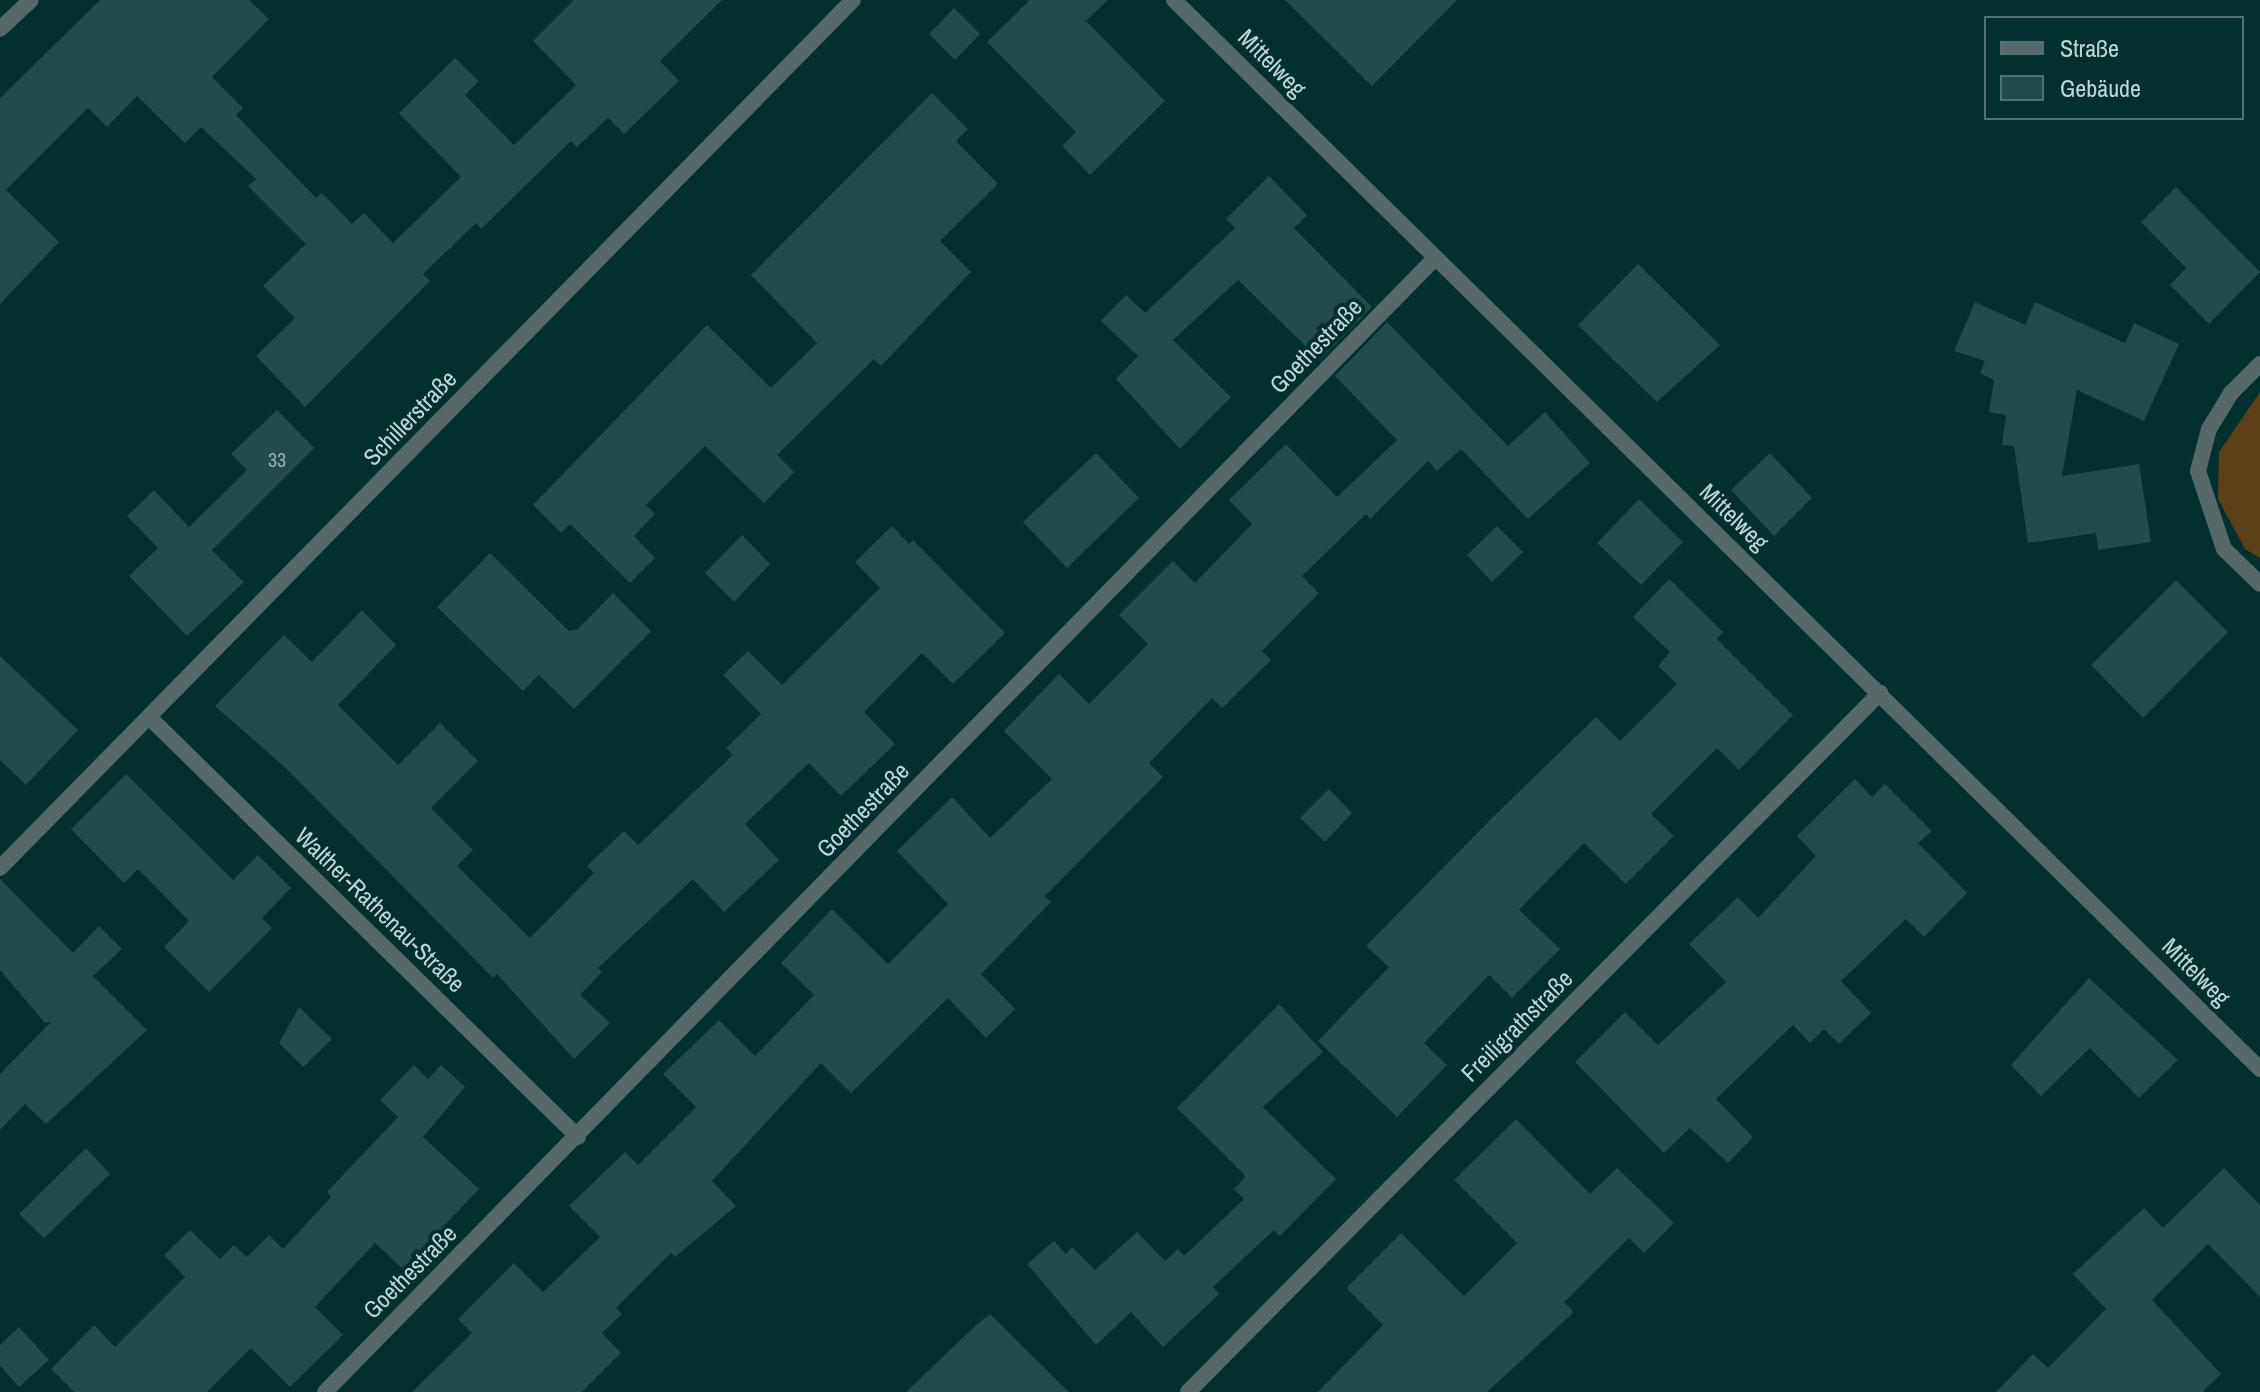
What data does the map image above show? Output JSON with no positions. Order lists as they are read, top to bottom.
{
  "streets": {
    "street": [
      "Mittelweg",
      "Goethestraße",
      "Schillerstraße",
      "Walther-Rathenau-Straße",
      "Freiligrathstraße"
    ]
  },
  "crossings": [
    ["Mittelweg", "Goethestraße"],
    ["Mittelweg", "Freiligrathstraße"],
    ["Goethestraße", "Walther-Rathenau-Straße"],
    ["Schillerstraße", "Walther-Rathenau-Straße"]
  ],
  "house_numbers": ["33"],
  "legend": ["Straße", "Gebäude"]
}
